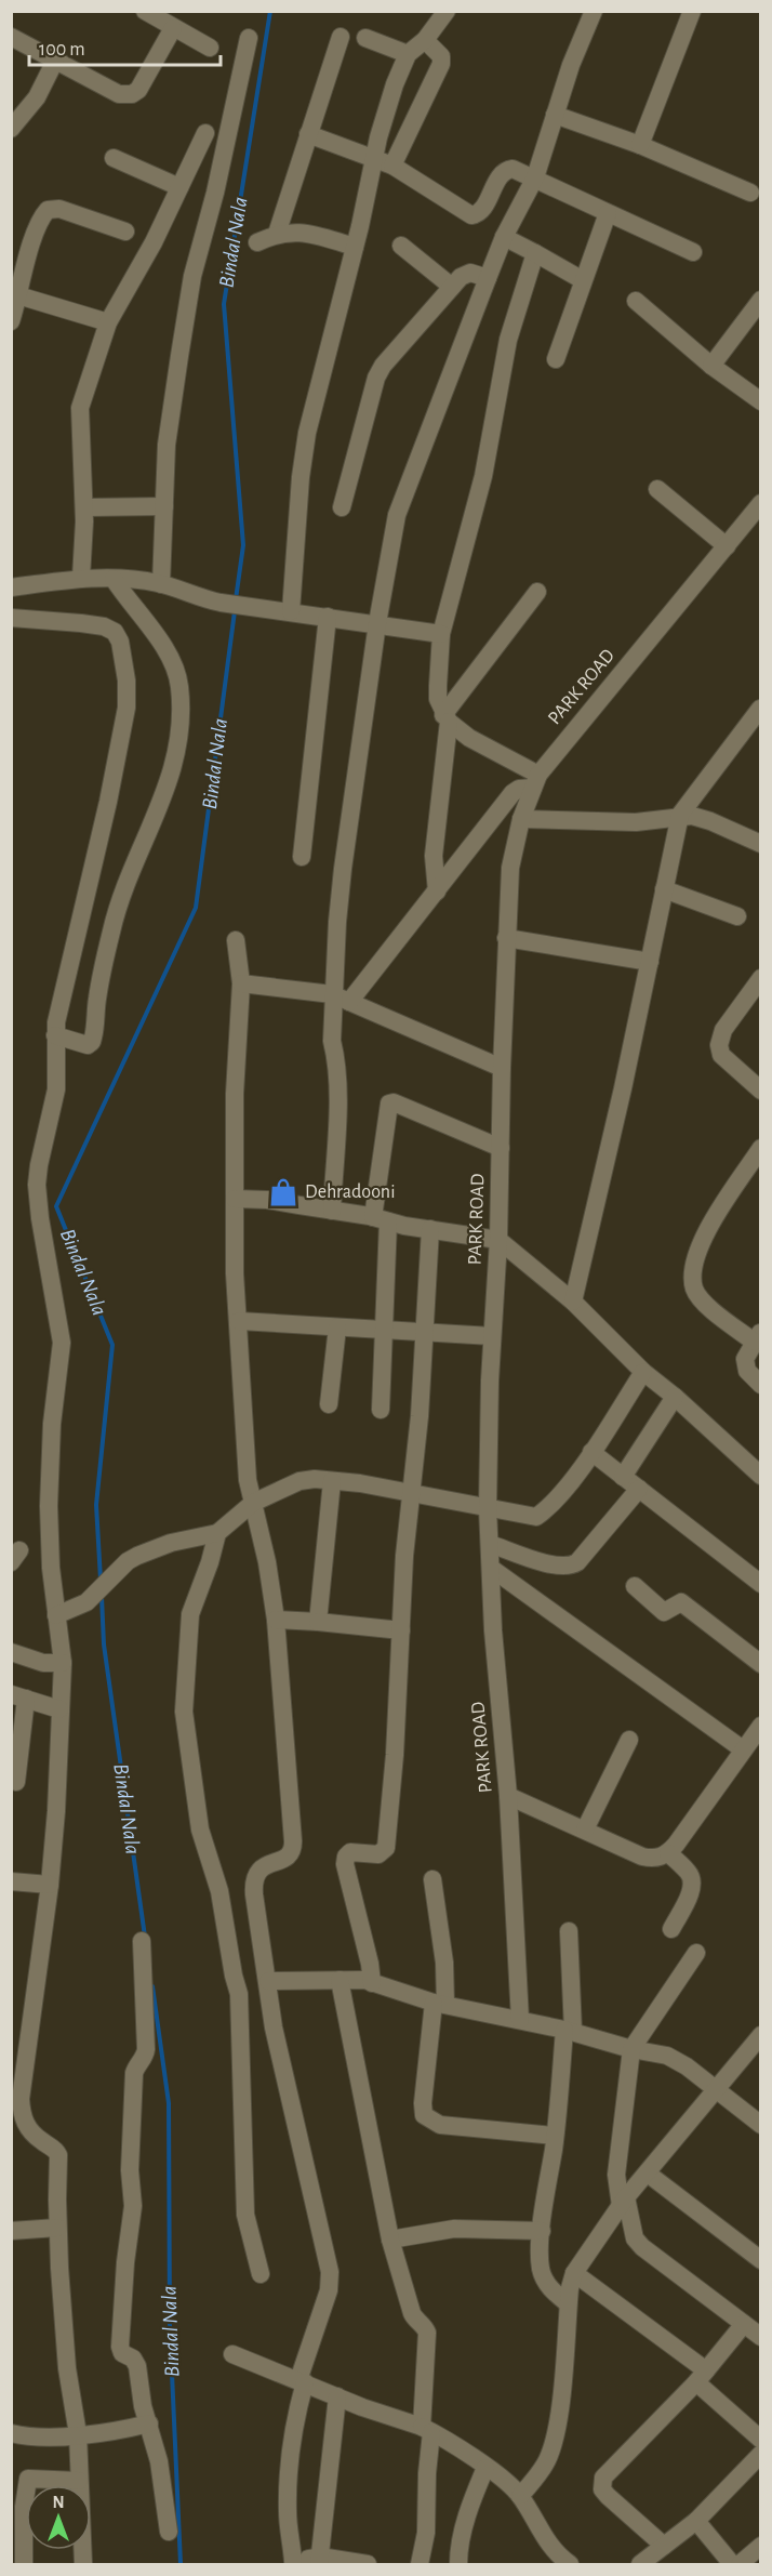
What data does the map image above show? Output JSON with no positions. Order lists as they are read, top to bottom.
{
  "streets": {
    "street": ["PARK ROAD"]
  },
  "water": ["Bindal Nala"],
  "places": {
    "shop": ["Dehradooni"]
  },
  "scale_bar": "100 m",
  "north": "top"
}
